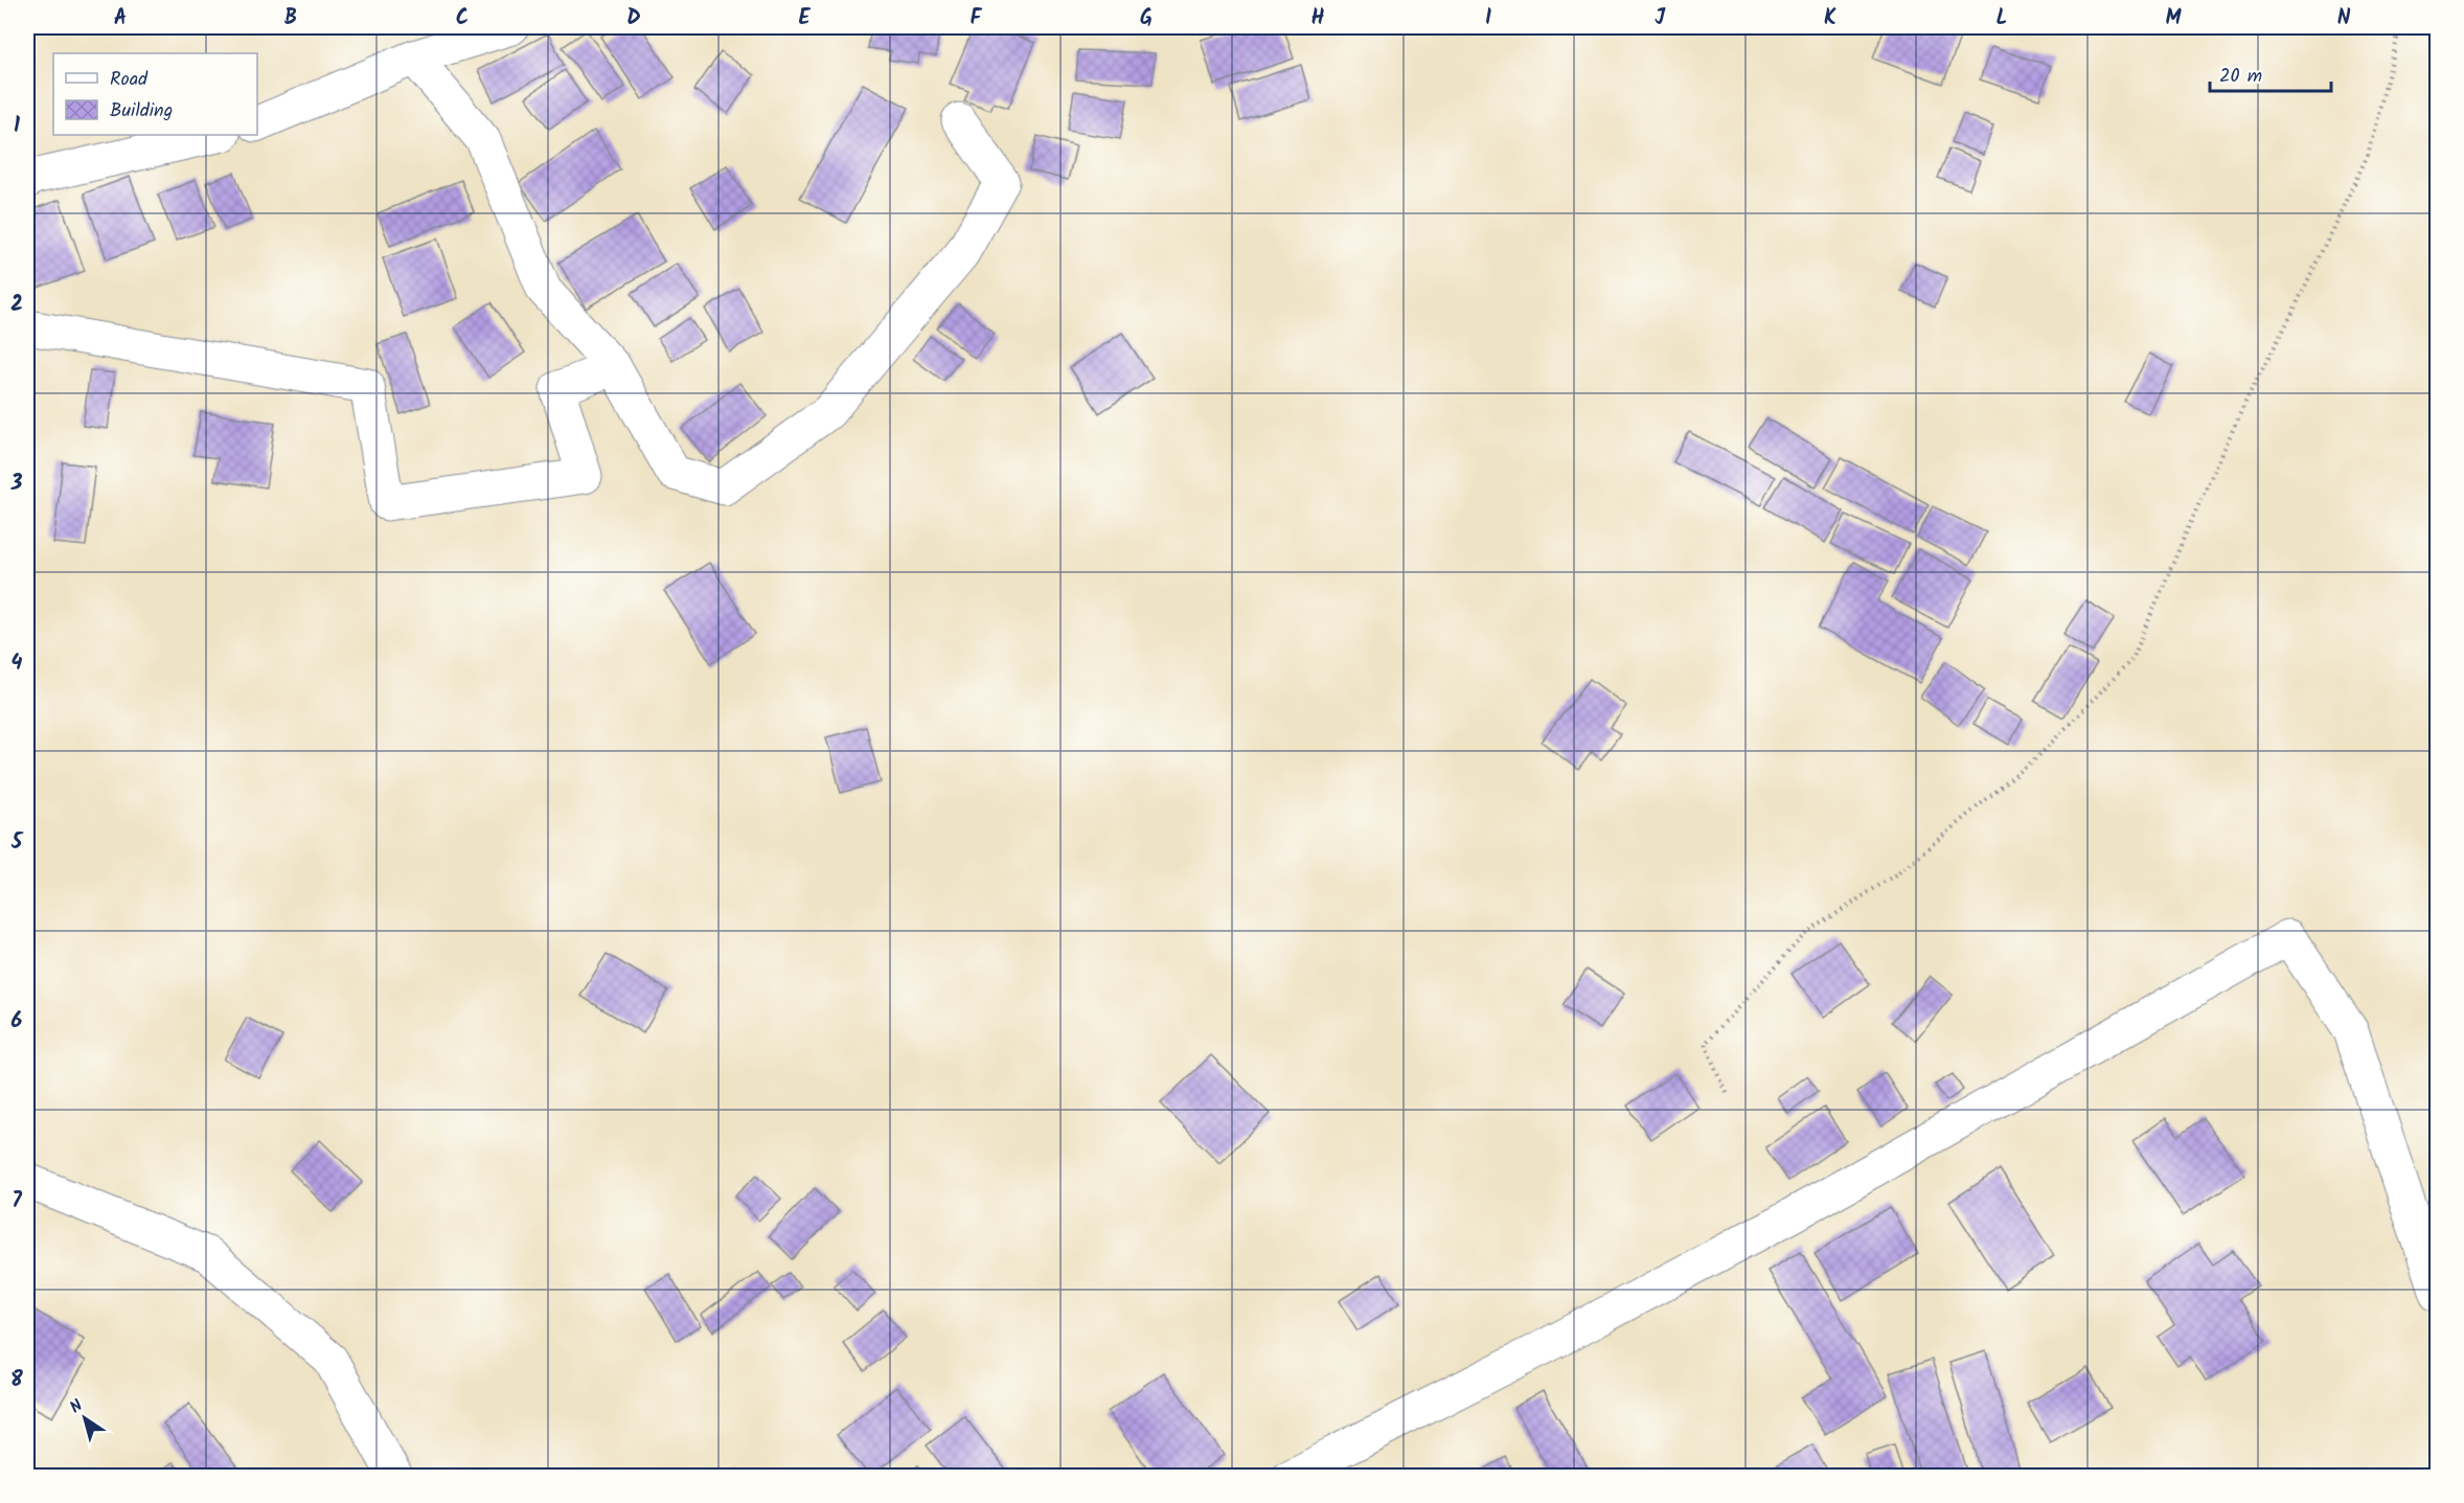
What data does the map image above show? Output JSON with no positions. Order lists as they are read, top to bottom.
{
  "legend": ["Road", "Building"],
  "scale_bar": "20 m",
  "north": "top left",
  "grid": {
    "columns": [
      "A",
      "B",
      "C",
      "D",
      "E",
      "F",
      "G",
      "H",
      "I",
      "J",
      "K",
      "L",
      "M",
      "N"
    ],
    "rows": [
      "1",
      "2",
      "3",
      "4",
      "5",
      "6",
      "7",
      "8"
    ]
  }
}
